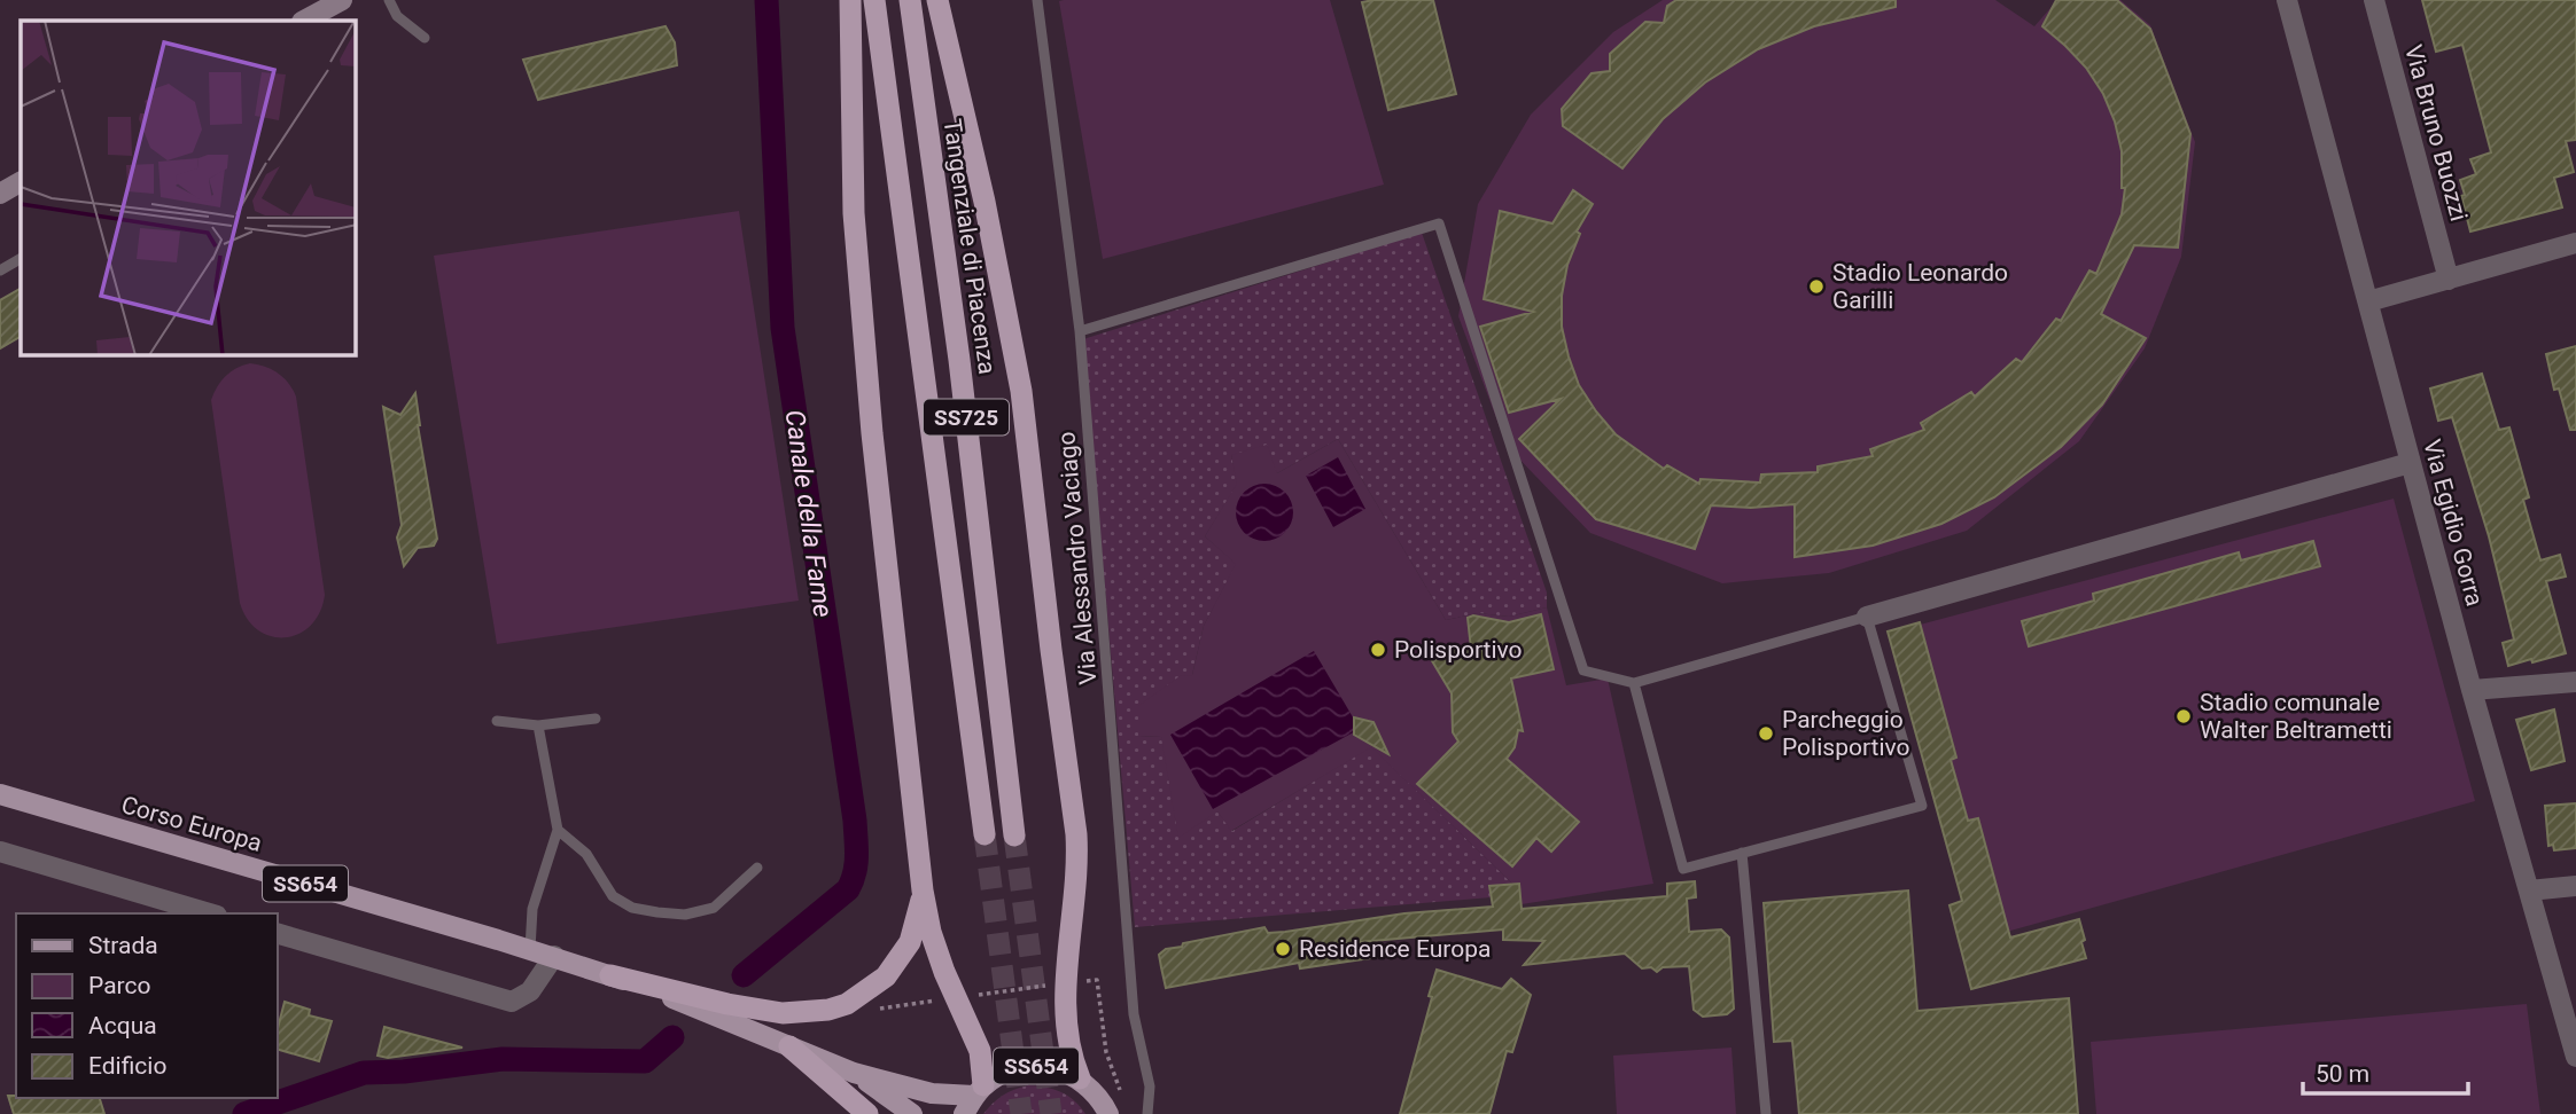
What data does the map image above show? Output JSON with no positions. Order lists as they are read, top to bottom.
{
  "streets": {
    "highway": ["Tangenziale di Piacenza", "SS725"],
    "main road": ["Corso Europa", "SS654"],
    "street": ["Via Bruno Buozzi", "Via Egidio Gorra"],
    "lane": ["Via Alessandro Vaciago"]
  },
  "crossings": [
    ["Corso Europa", "SS654"]
  ],
  "water": ["Canale della Fame"],
  "places": [
    "Stadio Leonardo Garilli",
    "Polisportivo",
    "Stadio comunale Walter Beltrametti",
    "Parcheggio Polisportivo",
    "Residence Europa"
  ],
  "legend": [
    "Strada",
    "Parco",
    "Acqua",
    "Edificio"
  ],
  "scale_bar": "50 m"
}
